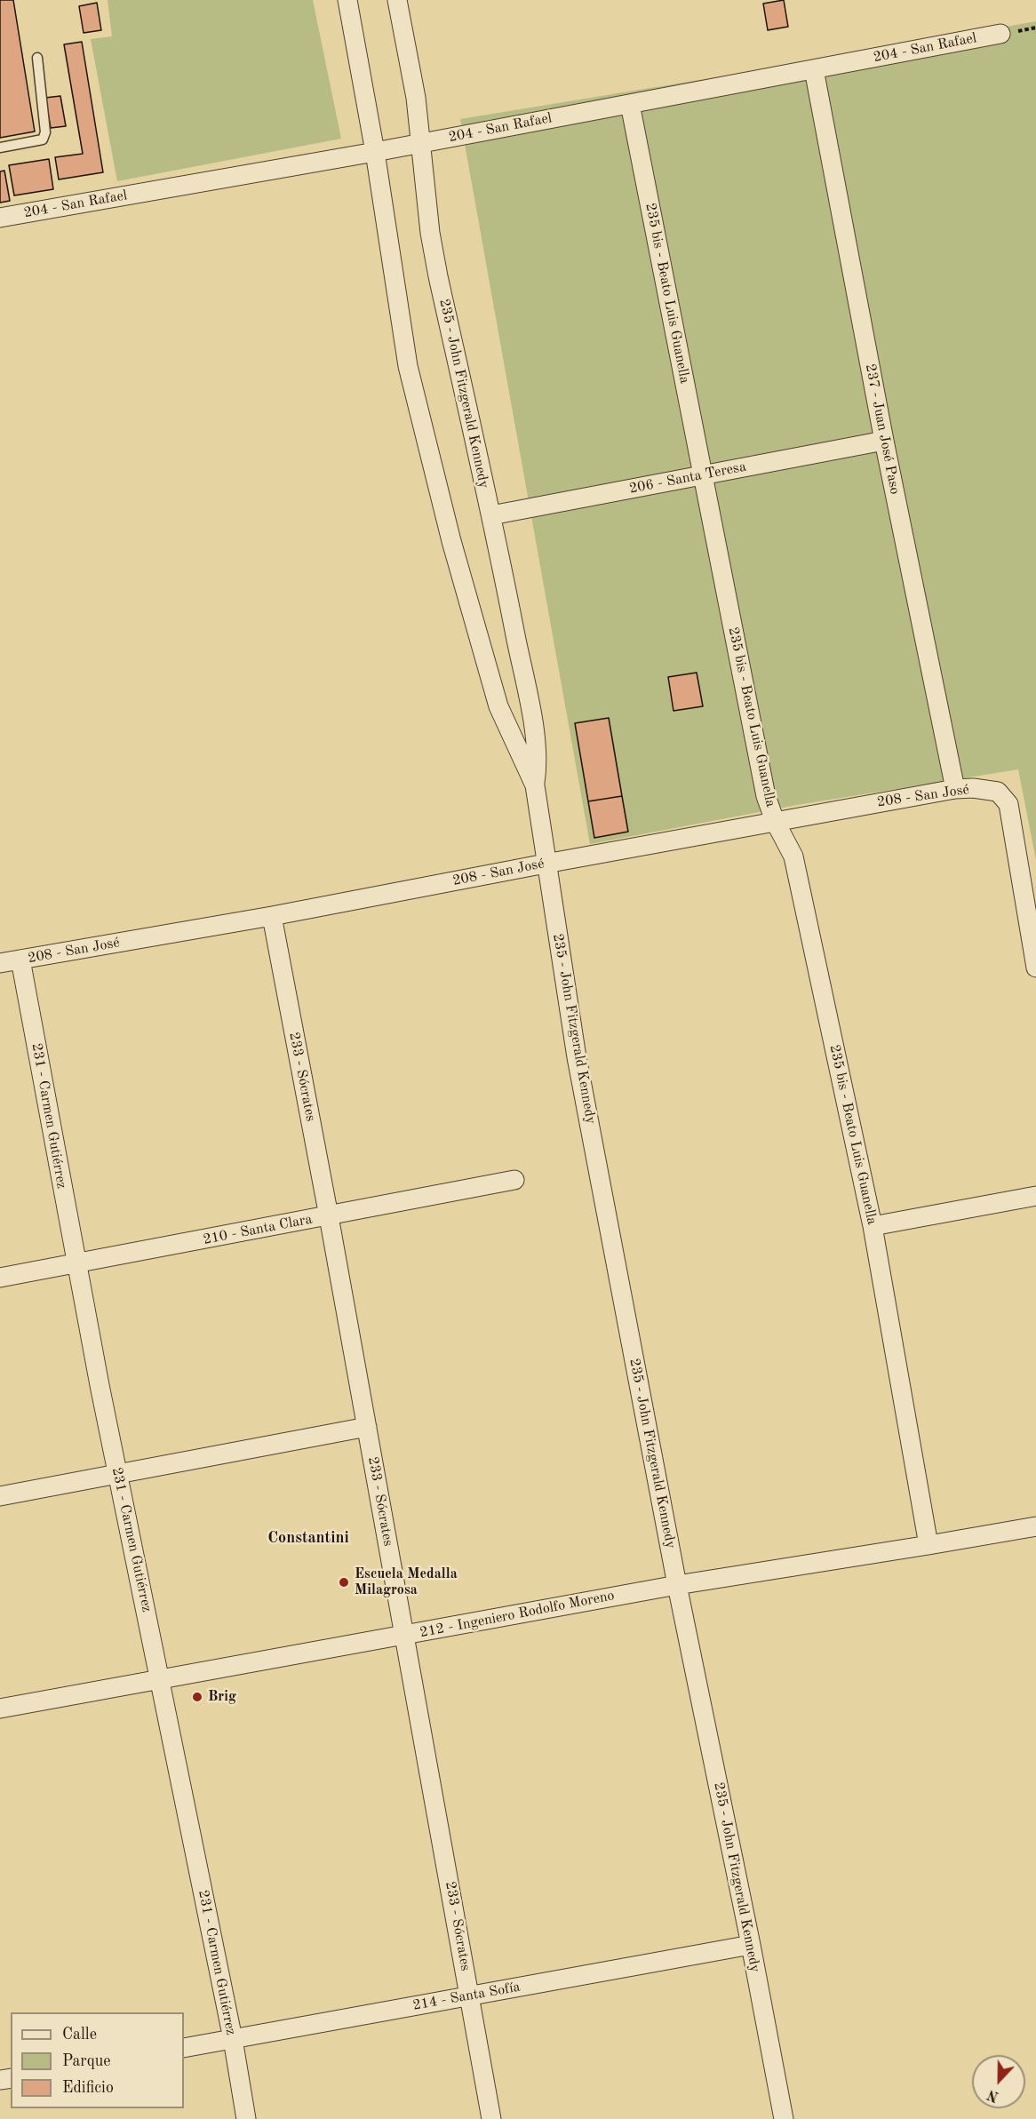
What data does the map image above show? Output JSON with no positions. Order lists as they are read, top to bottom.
{
  "streets": {
    "street": [
      "204 - San Rafael",
      "235 bis - Beato Luis Guanella",
      "235 - John Fitzgerald Kennedy",
      "237 - Juan José Paso",
      "206 - Santa Teresa",
      "208 - San José",
      "233 - Sócrates",
      "231 - Carmen Gutiérrez",
      "210 - Santa Clara",
      "212 - Ingeniero Rodolfo Moreno",
      "214 - Santa Sofía"
    ]
  },
  "crossings": [
    ["204 - San Rafael", "235 bis - Beato Luis Guanella"],
    ["204 - San Rafael", "235 - John Fitzgerald Kennedy"],
    ["204 - San Rafael", "237 - Juan José Paso"],
    ["235 bis - Beato Luis Guanella", "206 - Santa Teresa"],
    ["235 bis - Beato Luis Guanella", "208 - San José"],
    ["235 bis - Beato Luis Guanella", "212 - Ingeniero Rodolfo Moreno"],
    ["235 - John Fitzgerald Kennedy", "206 - Santa Teresa"],
    ["235 - John Fitzgerald Kennedy", "208 - San José"],
    ["235 - John Fitzgerald Kennedy", "212 - Ingeniero Rodolfo Moreno"],
    ["235 - John Fitzgerald Kennedy", "214 - Santa Sofía"],
    ["237 - Juan José Paso", "206 - Santa Teresa"],
    ["237 - Juan José Paso", "208 - San José"],
    ["208 - San José", "233 - Sócrates"],
    ["208 - San José", "231 - Carmen Gutiérrez"],
    ["233 - Sócrates", "210 - Santa Clara"],
    ["233 - Sócrates", "212 - Ingeniero Rodolfo Moreno"],
    ["233 - Sócrates", "214 - Santa Sofía"],
    ["231 - Carmen Gutiérrez", "210 - Santa Clara"],
    ["231 - Carmen Gutiérrez", "212 - Ingeniero Rodolfo Moreno"],
    ["231 - Carmen Gutiérrez", "214 - Santa Sofía"]
  ],
  "districts": ["Constantini"],
  "places": ["Escuela Medalla Milagrosa", "Brig"],
  "legend": ["Calle", "Parque", "Edificio"],
  "north": "bottom"
}
